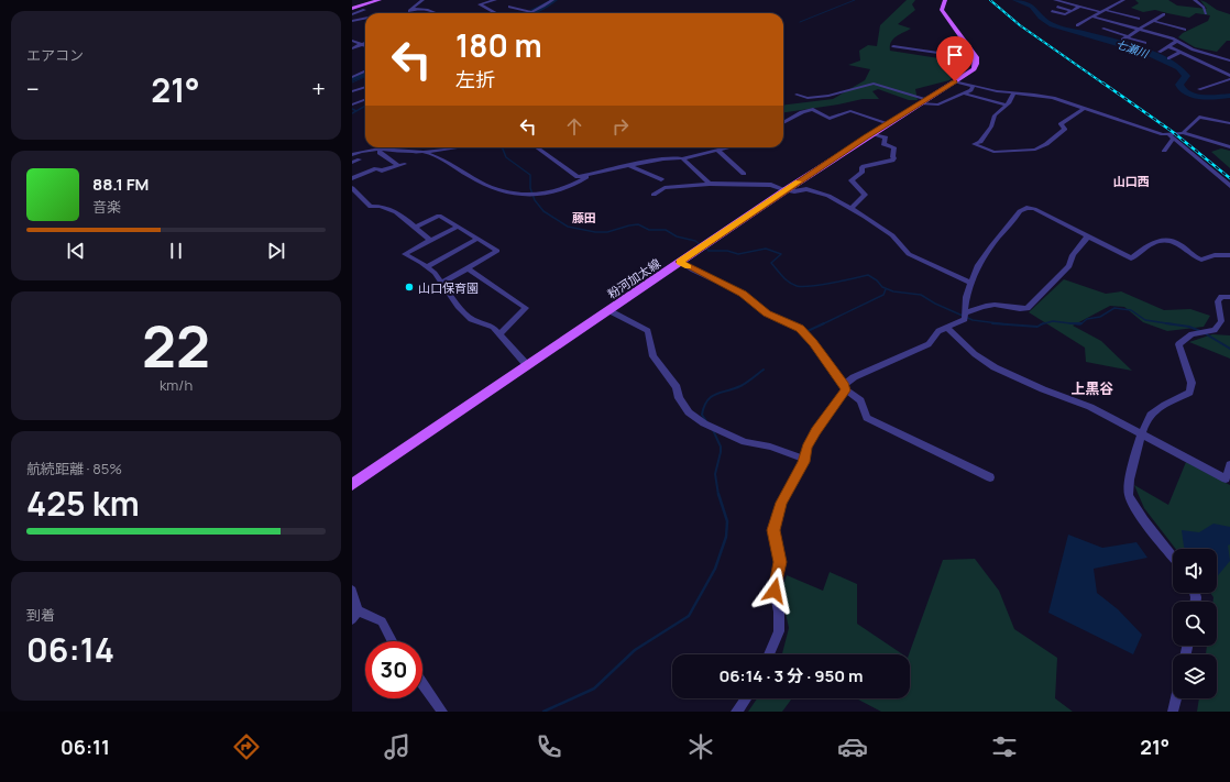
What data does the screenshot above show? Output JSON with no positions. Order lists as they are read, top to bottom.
{
  "streets": {
    "main road": ["粉河加太線"]
  },
  "districts": ["山口西", "藤田", "上黒谷"],
  "water": ["七瀬川"],
  "places": ["山口保育園"],
  "page": {
    "tile": [
      "エアコン",
      ["22", "km/h"],
      ["航続距離 · 85%", "425 km"],
      ["到着", "06:14"]
    ],
    "turn": ["180 m", "左折"],
    "heat": ["−", "21°", "+"],
    "song": ["88.1 FM", "音楽"],
    "limit": "30",
    "trip": "06:14 · 3 分 · 950 m",
    "tabs": ["06:11", "21°"]
  }
}
